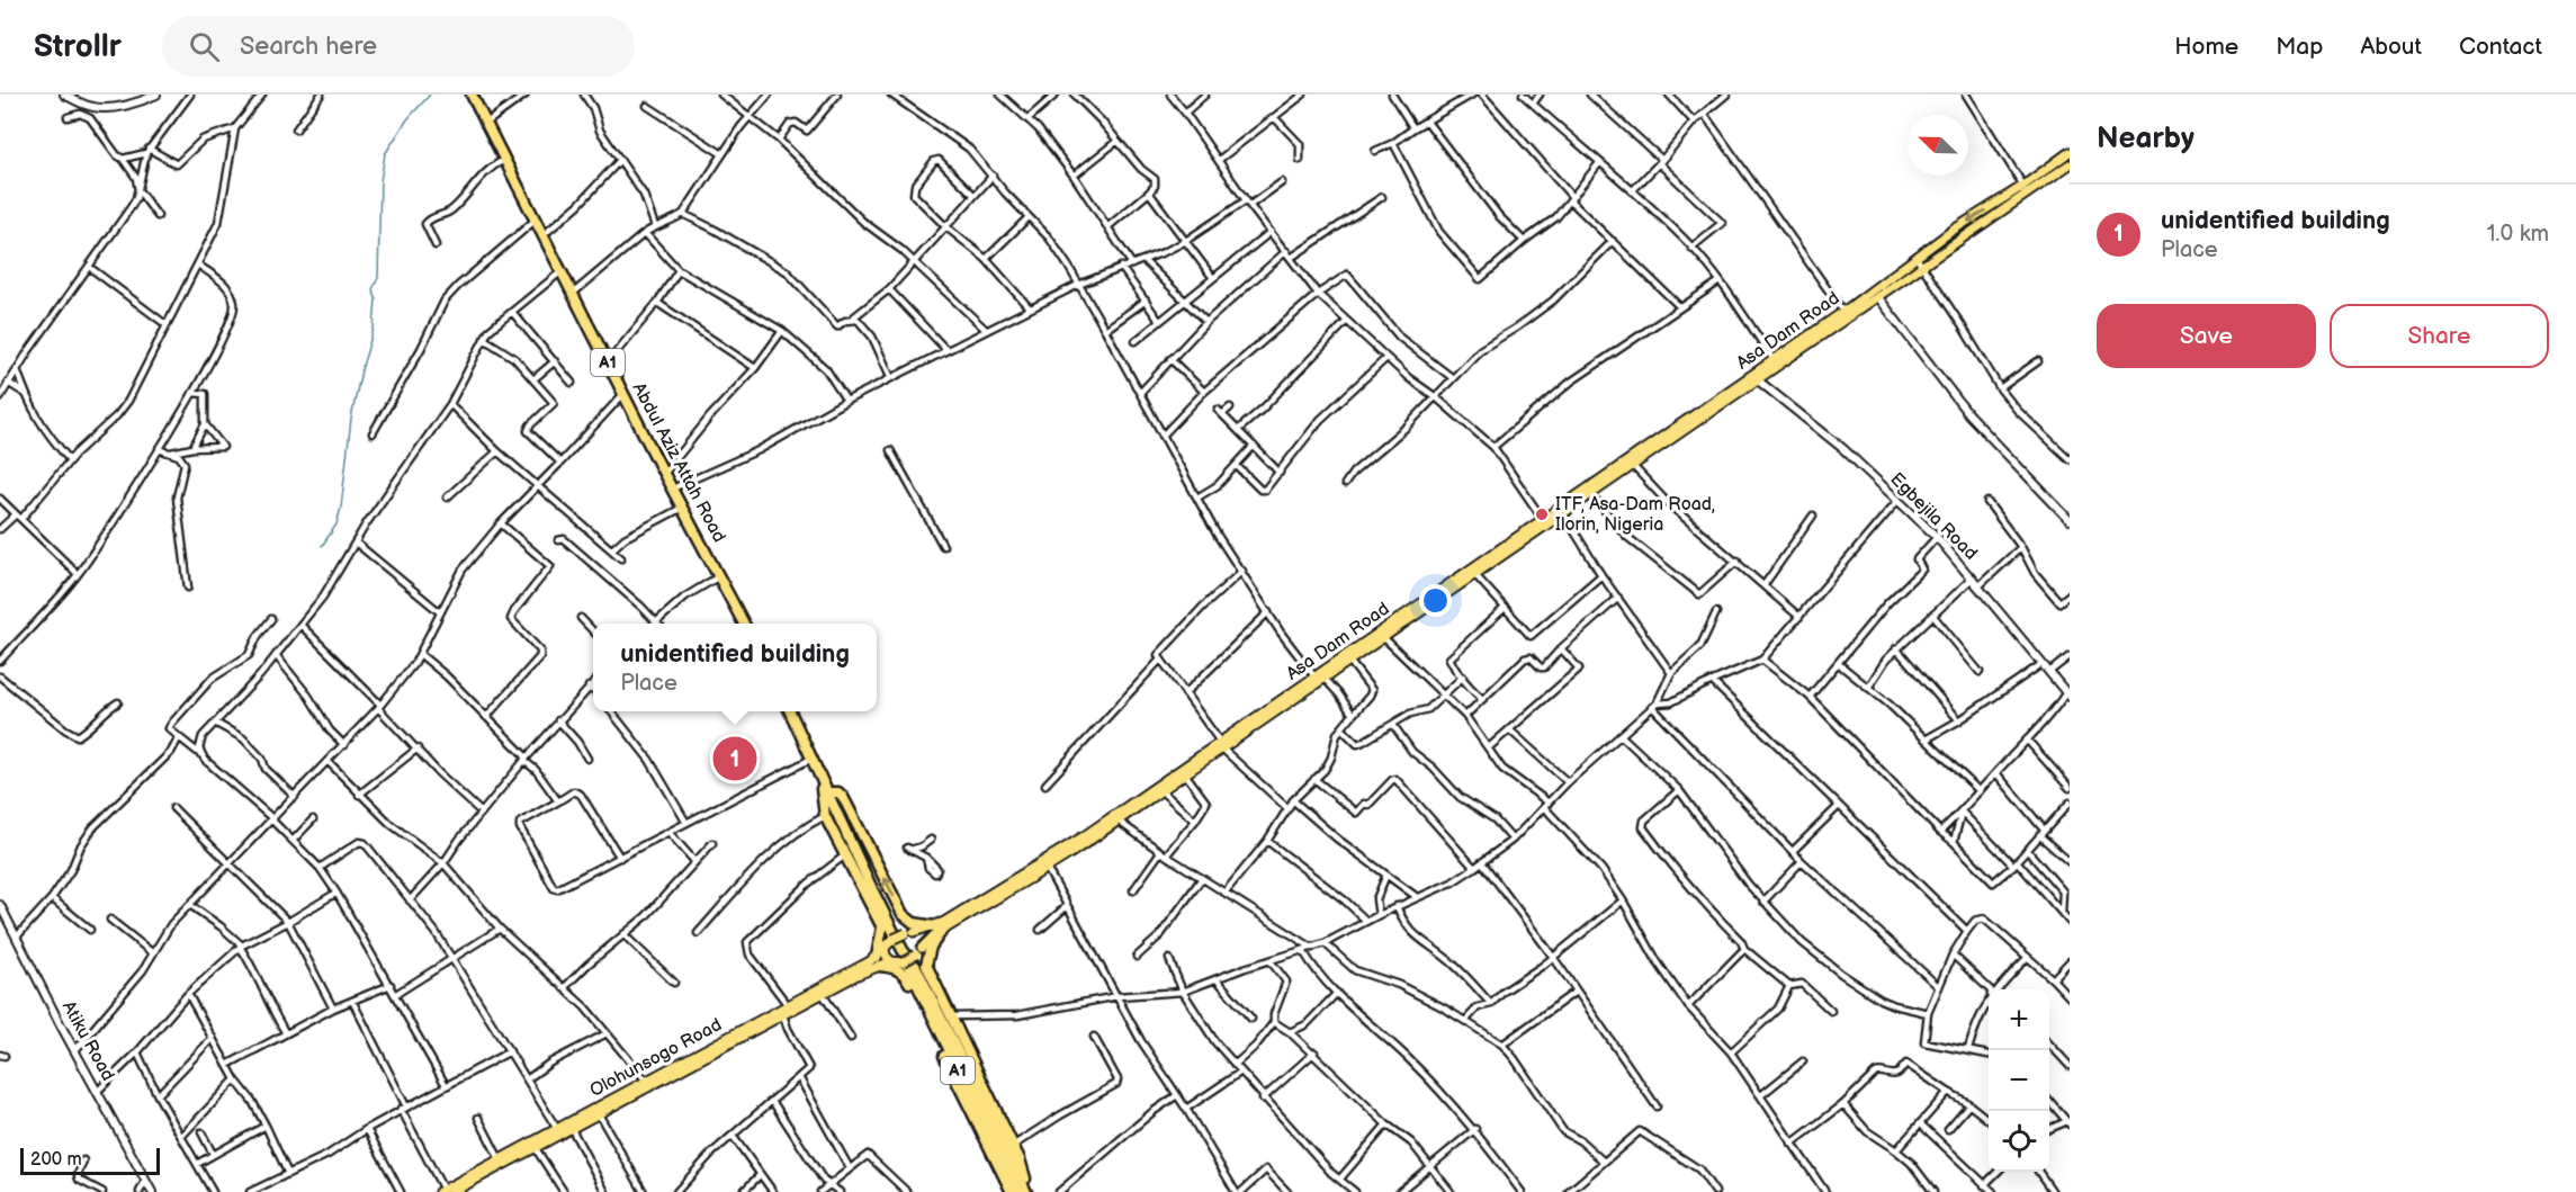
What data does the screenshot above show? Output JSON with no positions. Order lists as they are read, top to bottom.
{
  "streets": {
    "highway": ["A1", "Abdul Aziz Attah Road"],
    "main road": ["Asa Dam Road", "Olohunsogo Road"],
    "street": ["Egbejila Road", "Atiku Road"]
  },
  "crossings": [
    ["Asa Dam Road", "A1"],
    ["Asa Dam Road", "Egbejila Road"],
    ["Asa Dam Road", "Olohunsogo Road"],
    ["A1", "Olohunsogo Road"]
  ],
  "places": ["ITF, Asa-Dam Road, Ilorin, Nigeria"],
  "scale_bar": "200 m",
  "north": "top left",
  "page": {
    "header": "Strollr",
    "search": "Search here",
    "nav": [
      "Home",
      "Map",
      "About",
      "Contact"
    ],
    "heading": "Nearby",
    "list": [
      {
        "mark": "1",
        "name": "unidentified building",
        "note": "Place",
        "value": "1.0 km"
      }
    ],
    "buttons": ["Save", "Share"],
    "popup": ["unidentified building", "Place"],
    "pins": "1",
    "map_buttons": ["+", "−"],
    "scale": "200 m"
  }
}
